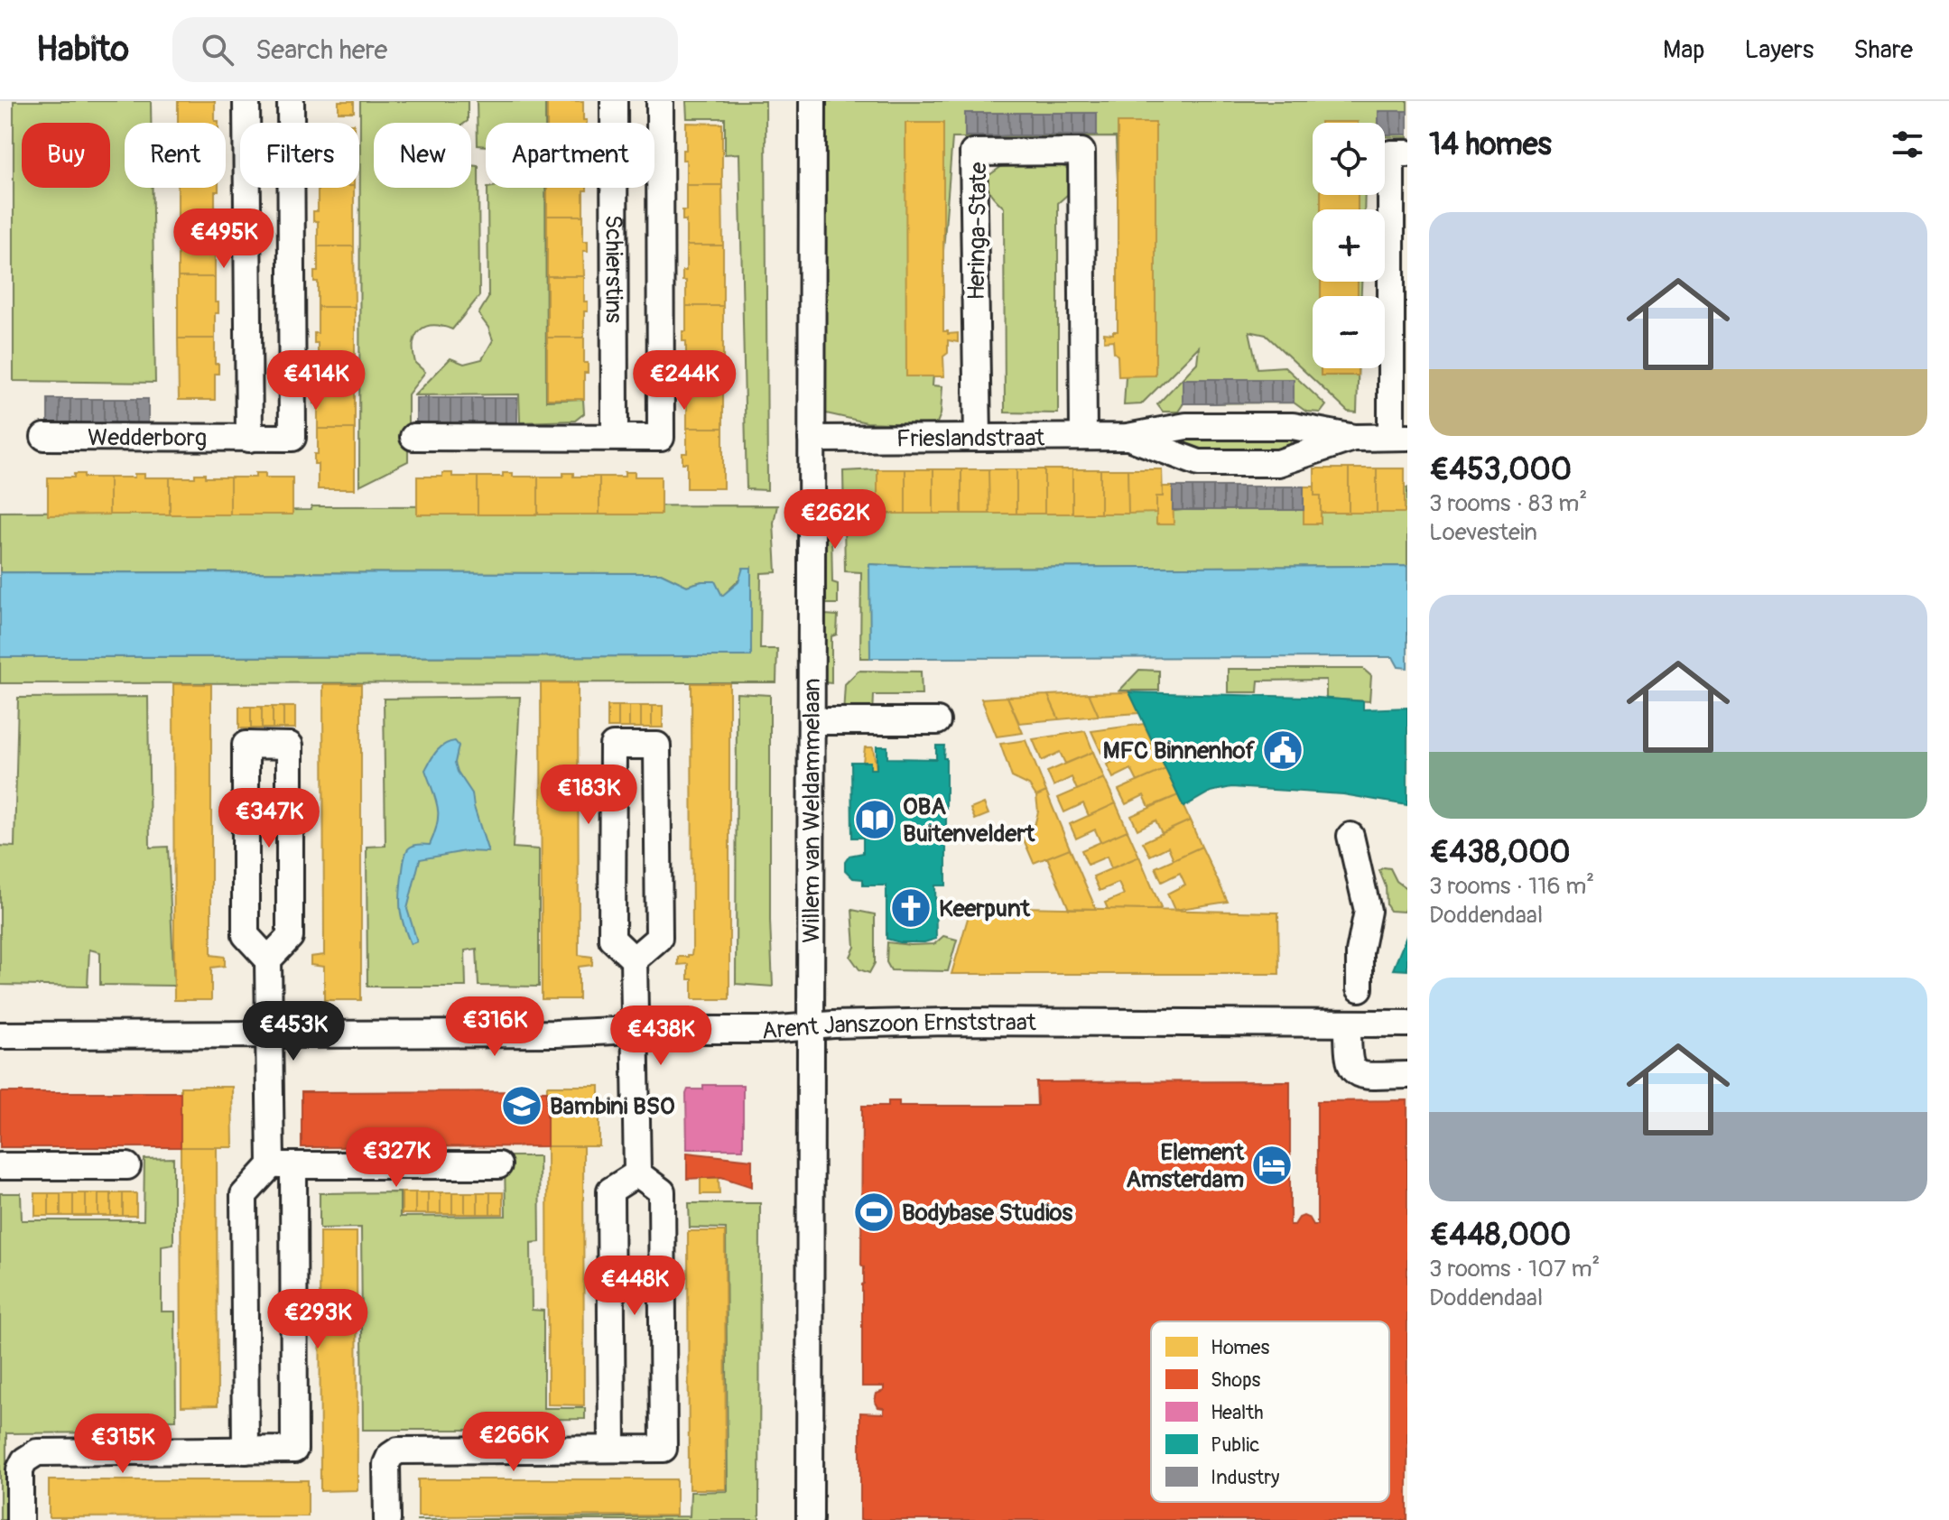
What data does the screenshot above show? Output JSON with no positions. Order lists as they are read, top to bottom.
{
  "streets": {
    "street": [
      "Heringa-State",
      "Schierstins",
      "Wedderborg",
      "Frieslandstraat",
      "Willem van Weldammelaan",
      "Arent Janszoon Ernststraat"
    ]
  },
  "crossings": [
    ["Heringa-State", "Frieslandstraat"],
    ["Frieslandstraat", "Willem van Weldammelaan"],
    ["Willem van Weldammelaan", "Arent Janszoon Ernststraat"]
  ],
  "places": {
    "public building": ["MFC Binnenhof"],
    "library": ["OBA Buitenveldert"],
    "church": ["Keerpunt"],
    "school or university": ["Bambini BSO"],
    "hotel": ["Element Amsterdam"],
    "sports": ["Bodybase Studios"]
  },
  "legend": [
    "Homes",
    "Shops",
    "Health",
    "Public",
    "Industry"
  ],
  "page": {
    "header": "Habito",
    "search": "Search here",
    "nav": ["Map", "Layers", "Share"],
    "heading": "14 homes",
    "map_buttons": ["+", "−"],
    "chip": [
      "Buy",
      "Rent",
      "Filters",
      "New",
      "Apartment"
    ],
    "list": [
      {
        "name": "€453,000",
        "note": "3 rooms · 83 m² · Loevestein"
      },
      {
        "name": "€438,000",
        "note": "3 rooms · 116 m² · Doddendaal"
      },
      {
        "name": "€448,000",
        "note": "3 rooms · 107 m² · Doddendaal"
      }
    ],
    "price": [
      "€495K",
      "€414K",
      "€244K",
      "€262K",
      "€183K",
      "€347K",
      "€316K",
      "€453K",
      "€438K",
      "€327K",
      "€448K",
      "€293K",
      "€266K",
      "€315K"
    ]
  }
}
